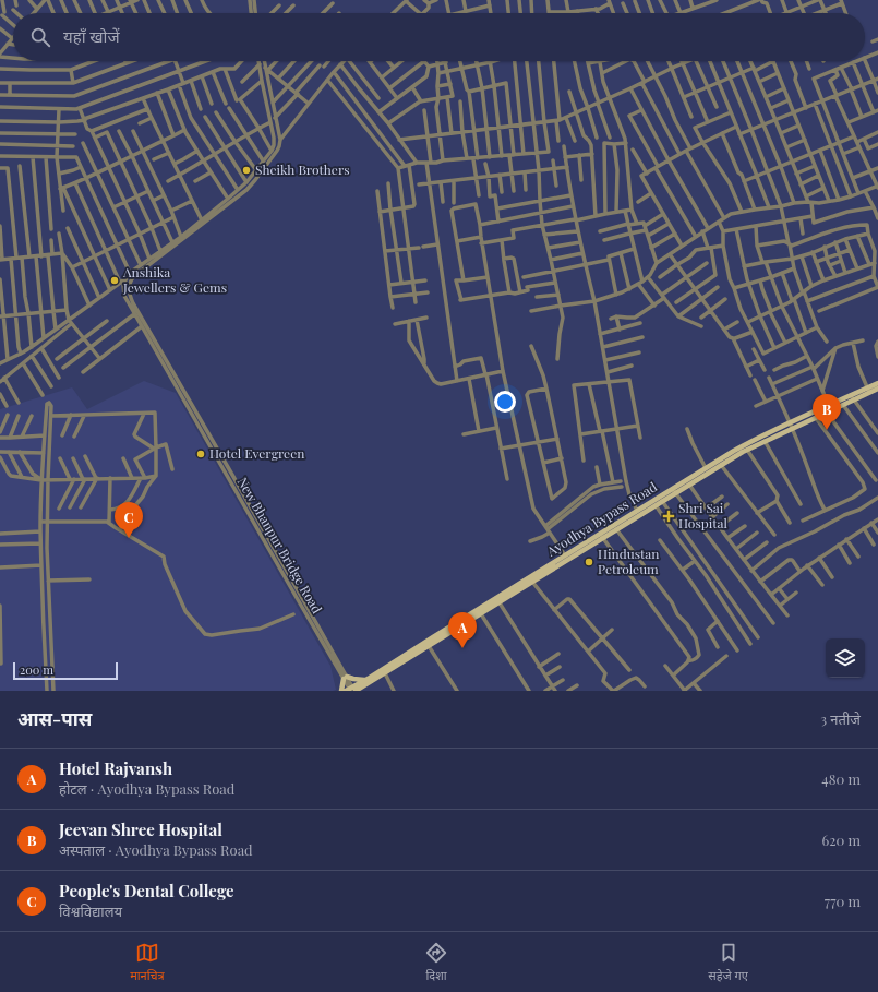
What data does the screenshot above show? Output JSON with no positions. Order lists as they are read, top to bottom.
{
  "streets": {
    "main road": ["Ayodhya Bypass Road"],
    "street": ["New Bhanpur Bridge Road"]
  },
  "crossings": [
    ["Ayodhya Bypass Road", "New Bhanpur Bridge Road"]
  ],
  "places": {
    "other": [
      "Sheikh Brothers",
      "Anshika Jewellers & Gems",
      "Hotel Evergreen",
      "Hindustan Petroleum"
    ],
    "health": ["Shri Sai Hospital"]
  },
  "scale_bar": "200 m",
  "page": {
    "search": "यहाँ खोजें",
    "pins": ["B", "C", "A"],
    "scale": "200 m",
    "heading": ["आस-पास", "3 नतीजे"],
    "list": [
      {
        "mark": "A",
        "name": "Hotel Rajvansh",
        "note": "होटल · Ayodhya Bypass Road",
        "value": "480 m"
      },
      {
        "mark": "B",
        "name": "Jeevan Shree Hospital",
        "note": "अस्पताल · Ayodhya Bypass Road",
        "value": "620 m"
      },
      {
        "mark": "C",
        "name": "People's Dental College",
        "note": "विश्वविद्यालय",
        "value": "770 m"
      }
    ],
    "nav": ["मानचित्र", "दिशा", "सहेजे गए"]
  }
}
